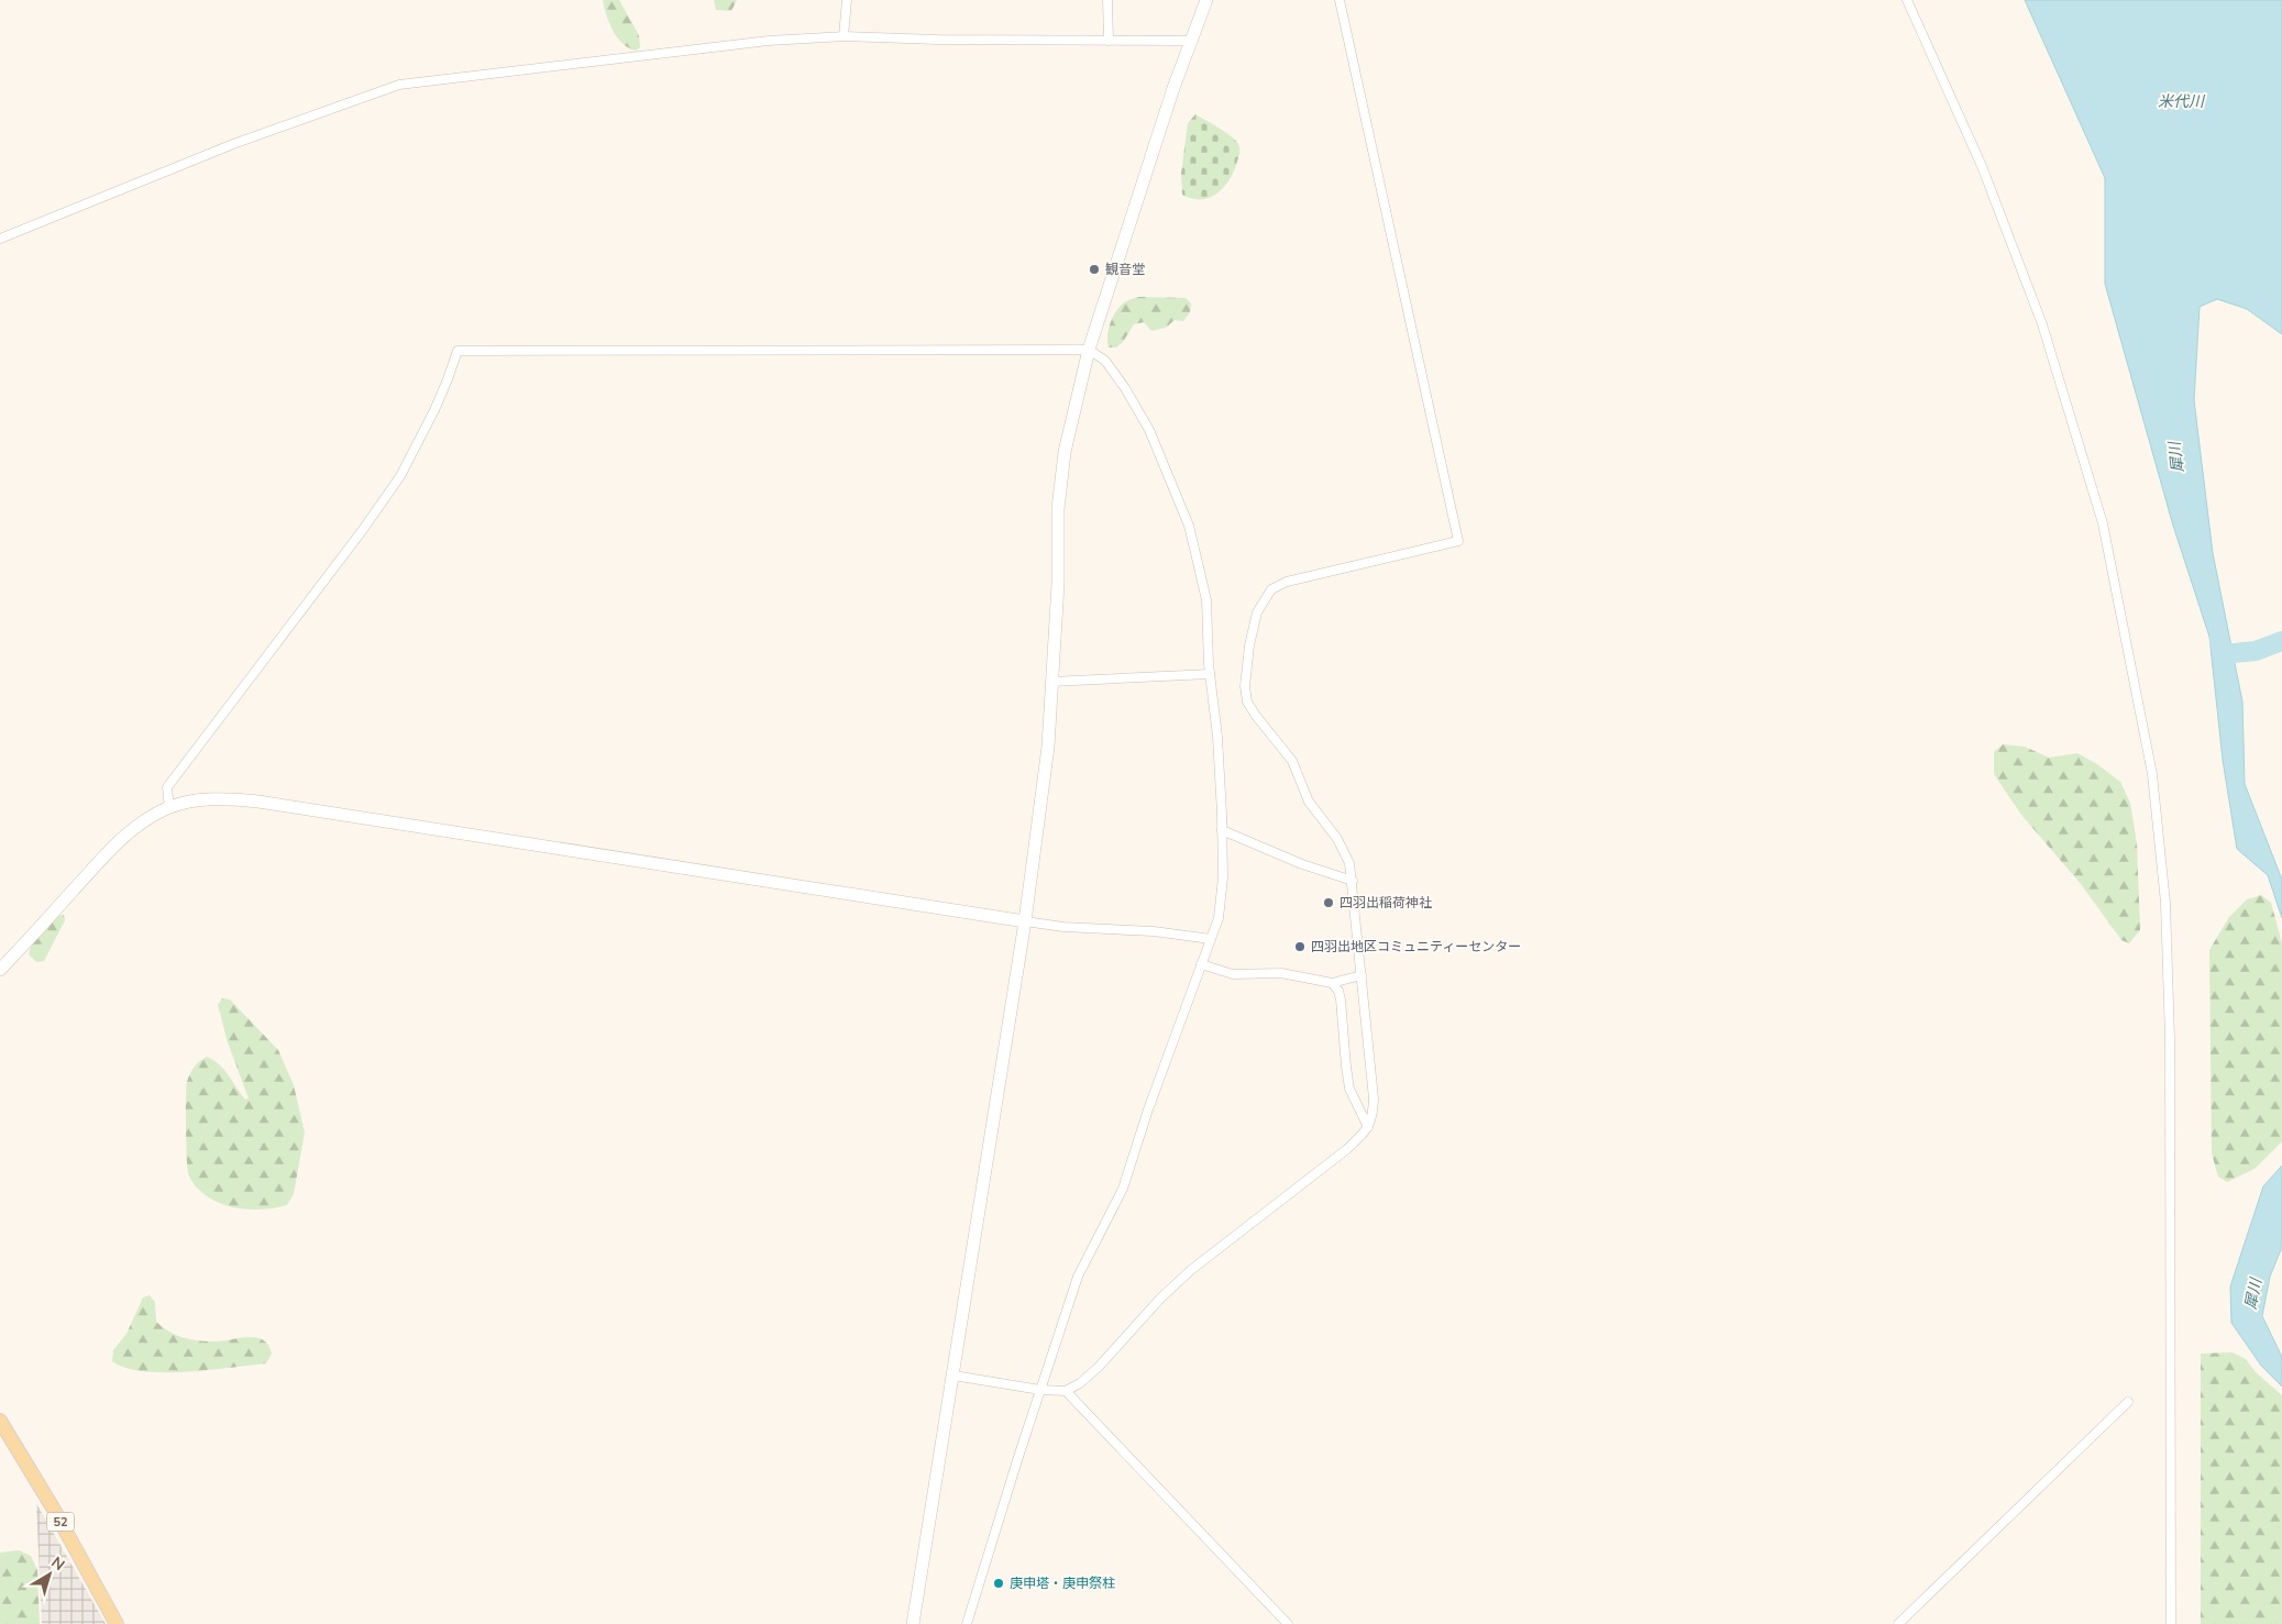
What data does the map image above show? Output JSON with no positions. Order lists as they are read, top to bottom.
{
  "streets": {
    "main road": ["52"]
  },
  "water": ["米代川", "犀川"],
  "places": [
    "観音堂",
    "四羽出稲荷神社",
    "四羽出地区コミュニティーセンター",
    "庚申塔・庚申祭柱"
  ],
  "north": "top right"
}
